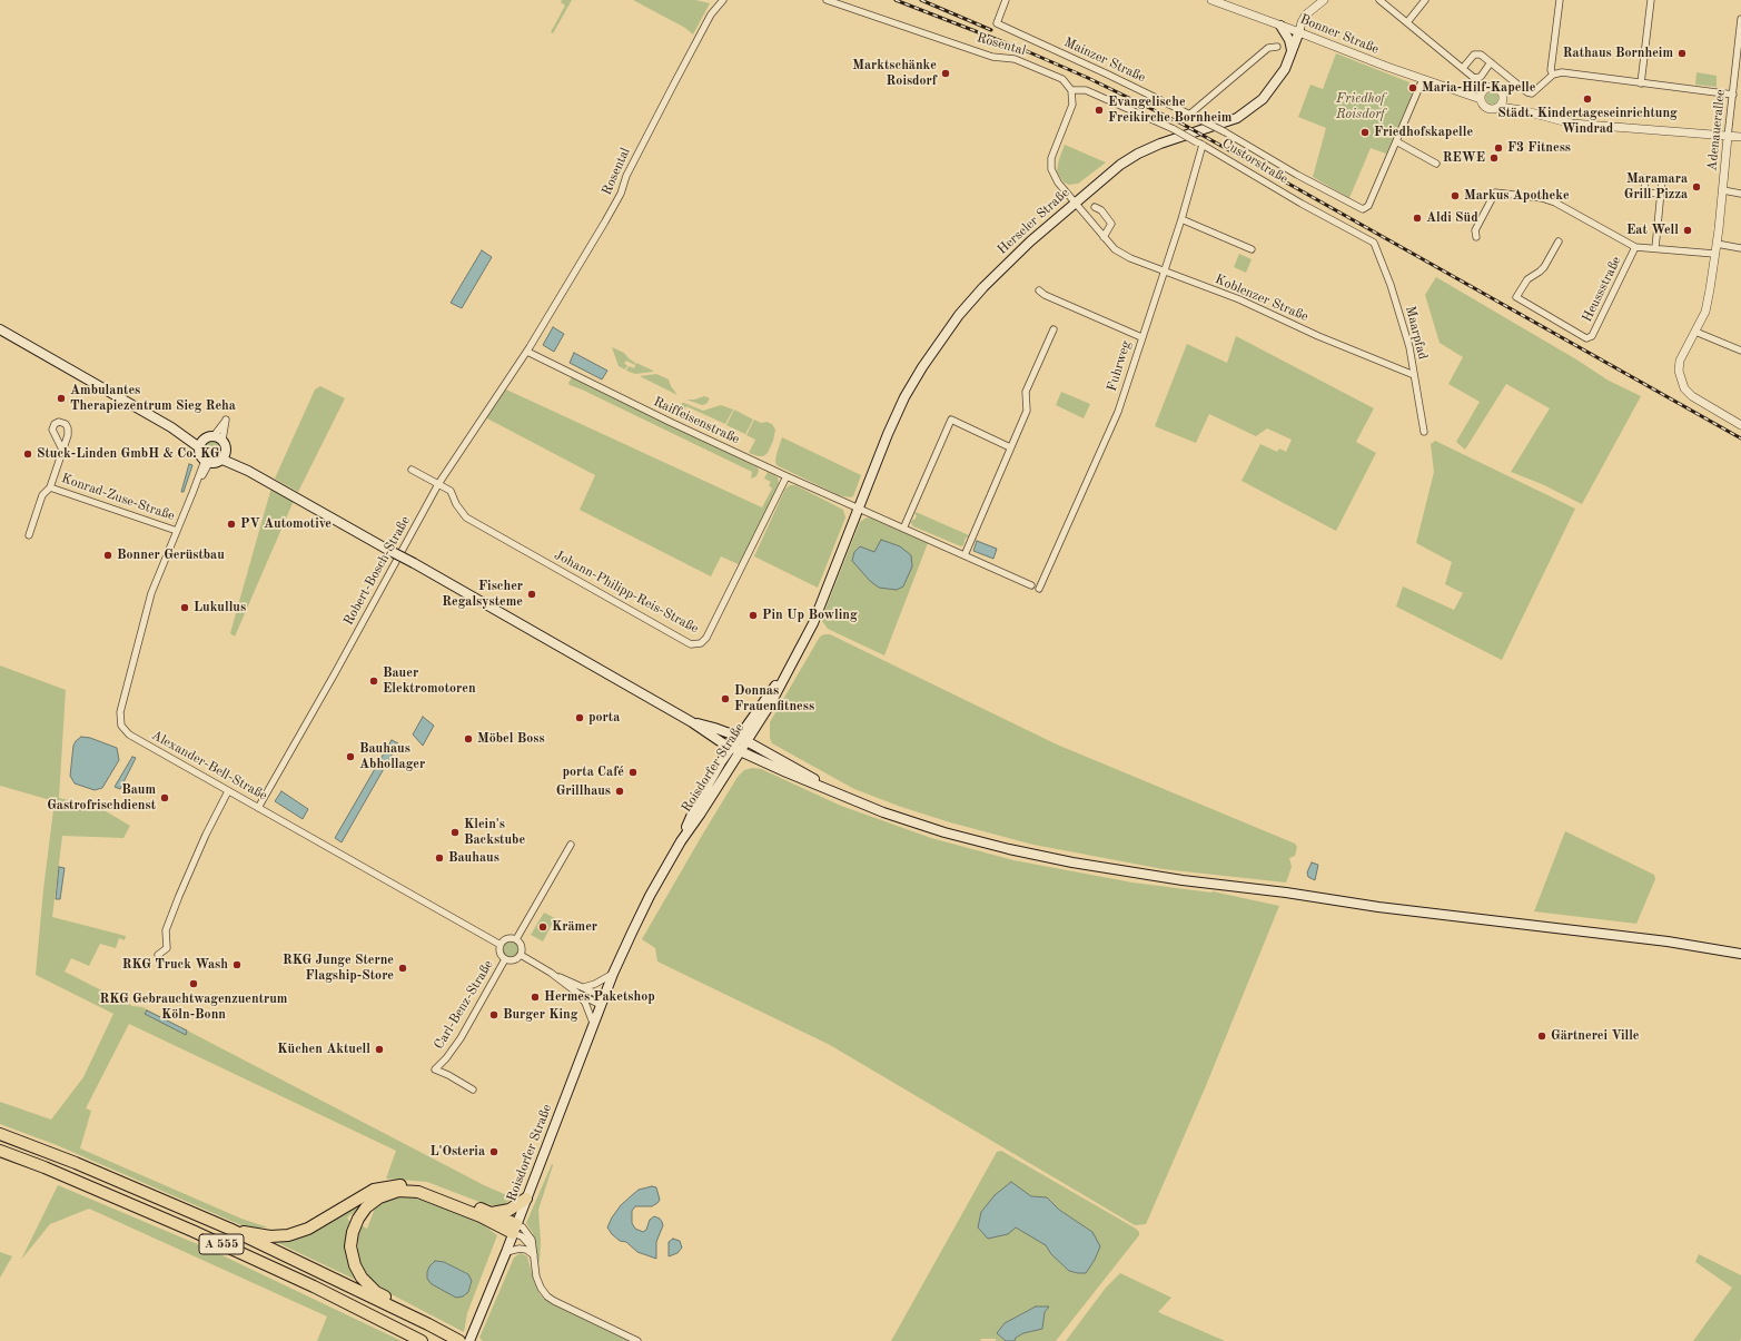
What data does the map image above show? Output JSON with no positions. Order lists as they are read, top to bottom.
{
  "streets": {
    "highway": ["A 555"],
    "main road": ["Herseler Straße", "Roisdorfer Straße"],
    "street": [
      "Bonner Straße",
      "Rosental",
      "Mainzer Straße",
      "Adenauerallee",
      "Custorstraße",
      "Heussstraße",
      "Koblenzer Straße",
      "Maarpfad",
      "Fuhrweg",
      "Raiffeisenstraße",
      "Konrad-Zuse-Straße",
      "Robert-Bosch-Straße",
      "Johann-Philipp-Reis-Straße",
      "Alexander-Bell-Straße",
      "Carl-Benz-Straße"
    ]
  },
  "crossings": [
    ["Bonner Straße", "Herseler Straße"],
    ["Rosental", "Custorstraße"],
    ["Rosental", "Raiffeisenstraße"],
    ["Rosental", "Robert-Bosch-Straße"],
    ["Custorstraße", "Maarpfad"],
    ["Custorstraße", "Fuhrweg"],
    ["Herseler Straße", "Koblenzer Straße"],
    ["Herseler Straße", "Raiffeisenstraße"],
    ["Herseler Straße", "Roisdorfer Straße"],
    ["Koblenzer Straße", "Maarpfad"],
    ["Koblenzer Straße", "Fuhrweg"],
    ["Raiffeisenstraße", "Robert-Bosch-Straße"],
    ["Raiffeisenstraße", "Johann-Philipp-Reis-Straße"],
    ["Raiffeisenstraße", "Roisdorfer Straße"],
    ["Konrad-Zuse-Straße", "Alexander-Bell-Straße"],
    ["Robert-Bosch-Straße", "Johann-Philipp-Reis-Straße"],
    ["Robert-Bosch-Straße", "Alexander-Bell-Straße"],
    ["Alexander-Bell-Straße", "Carl-Benz-Straße"]
  ],
  "parks": ["Friedhof Roisdorf"],
  "places": [
    "Rathaus Bornheim",
    "Marktschänke Roisdorf",
    "Maria-Hilf-Kapelle",
    "Städt. Kindertageseinrichtung Windrad",
    "Evangelische Freikirche Bornheim",
    "Friedhofskapelle",
    "F3 Fitness",
    "REWE",
    "Maramara Grill Pizza",
    "Markus Apotheke",
    "Aldi Süd",
    "Eat Well",
    "Ambulantes Therapiezentrum Sieg Reha",
    "Stuck-Linden GmbH & Co. KG",
    "PV Automotive",
    "Bonner Gerüstbau",
    "Fischer Regalsysteme",
    "Lukullus",
    "Pin Up Bowling",
    "Bauer Elektromotoren",
    "Donnas Frauenfitness",
    "porta",
    "Möbel Boss",
    "Bauhaus Abhollager",
    "porta Café",
    "Grillhaus",
    "Baum Gastrofrischdienst",
    "Klein's Backstube",
    "Bauhaus",
    "Krämer",
    "RKG Truck Wash",
    "RKG Junge Sterne Flagship-Store",
    "RKG Gebrauchtwagenzuentrum Köln-Bonn",
    "Hermes Paketshop",
    "Burger King",
    "Gärtnerei Ville",
    "Küchen Aktuell",
    "L'Osteria"
  ]
}
